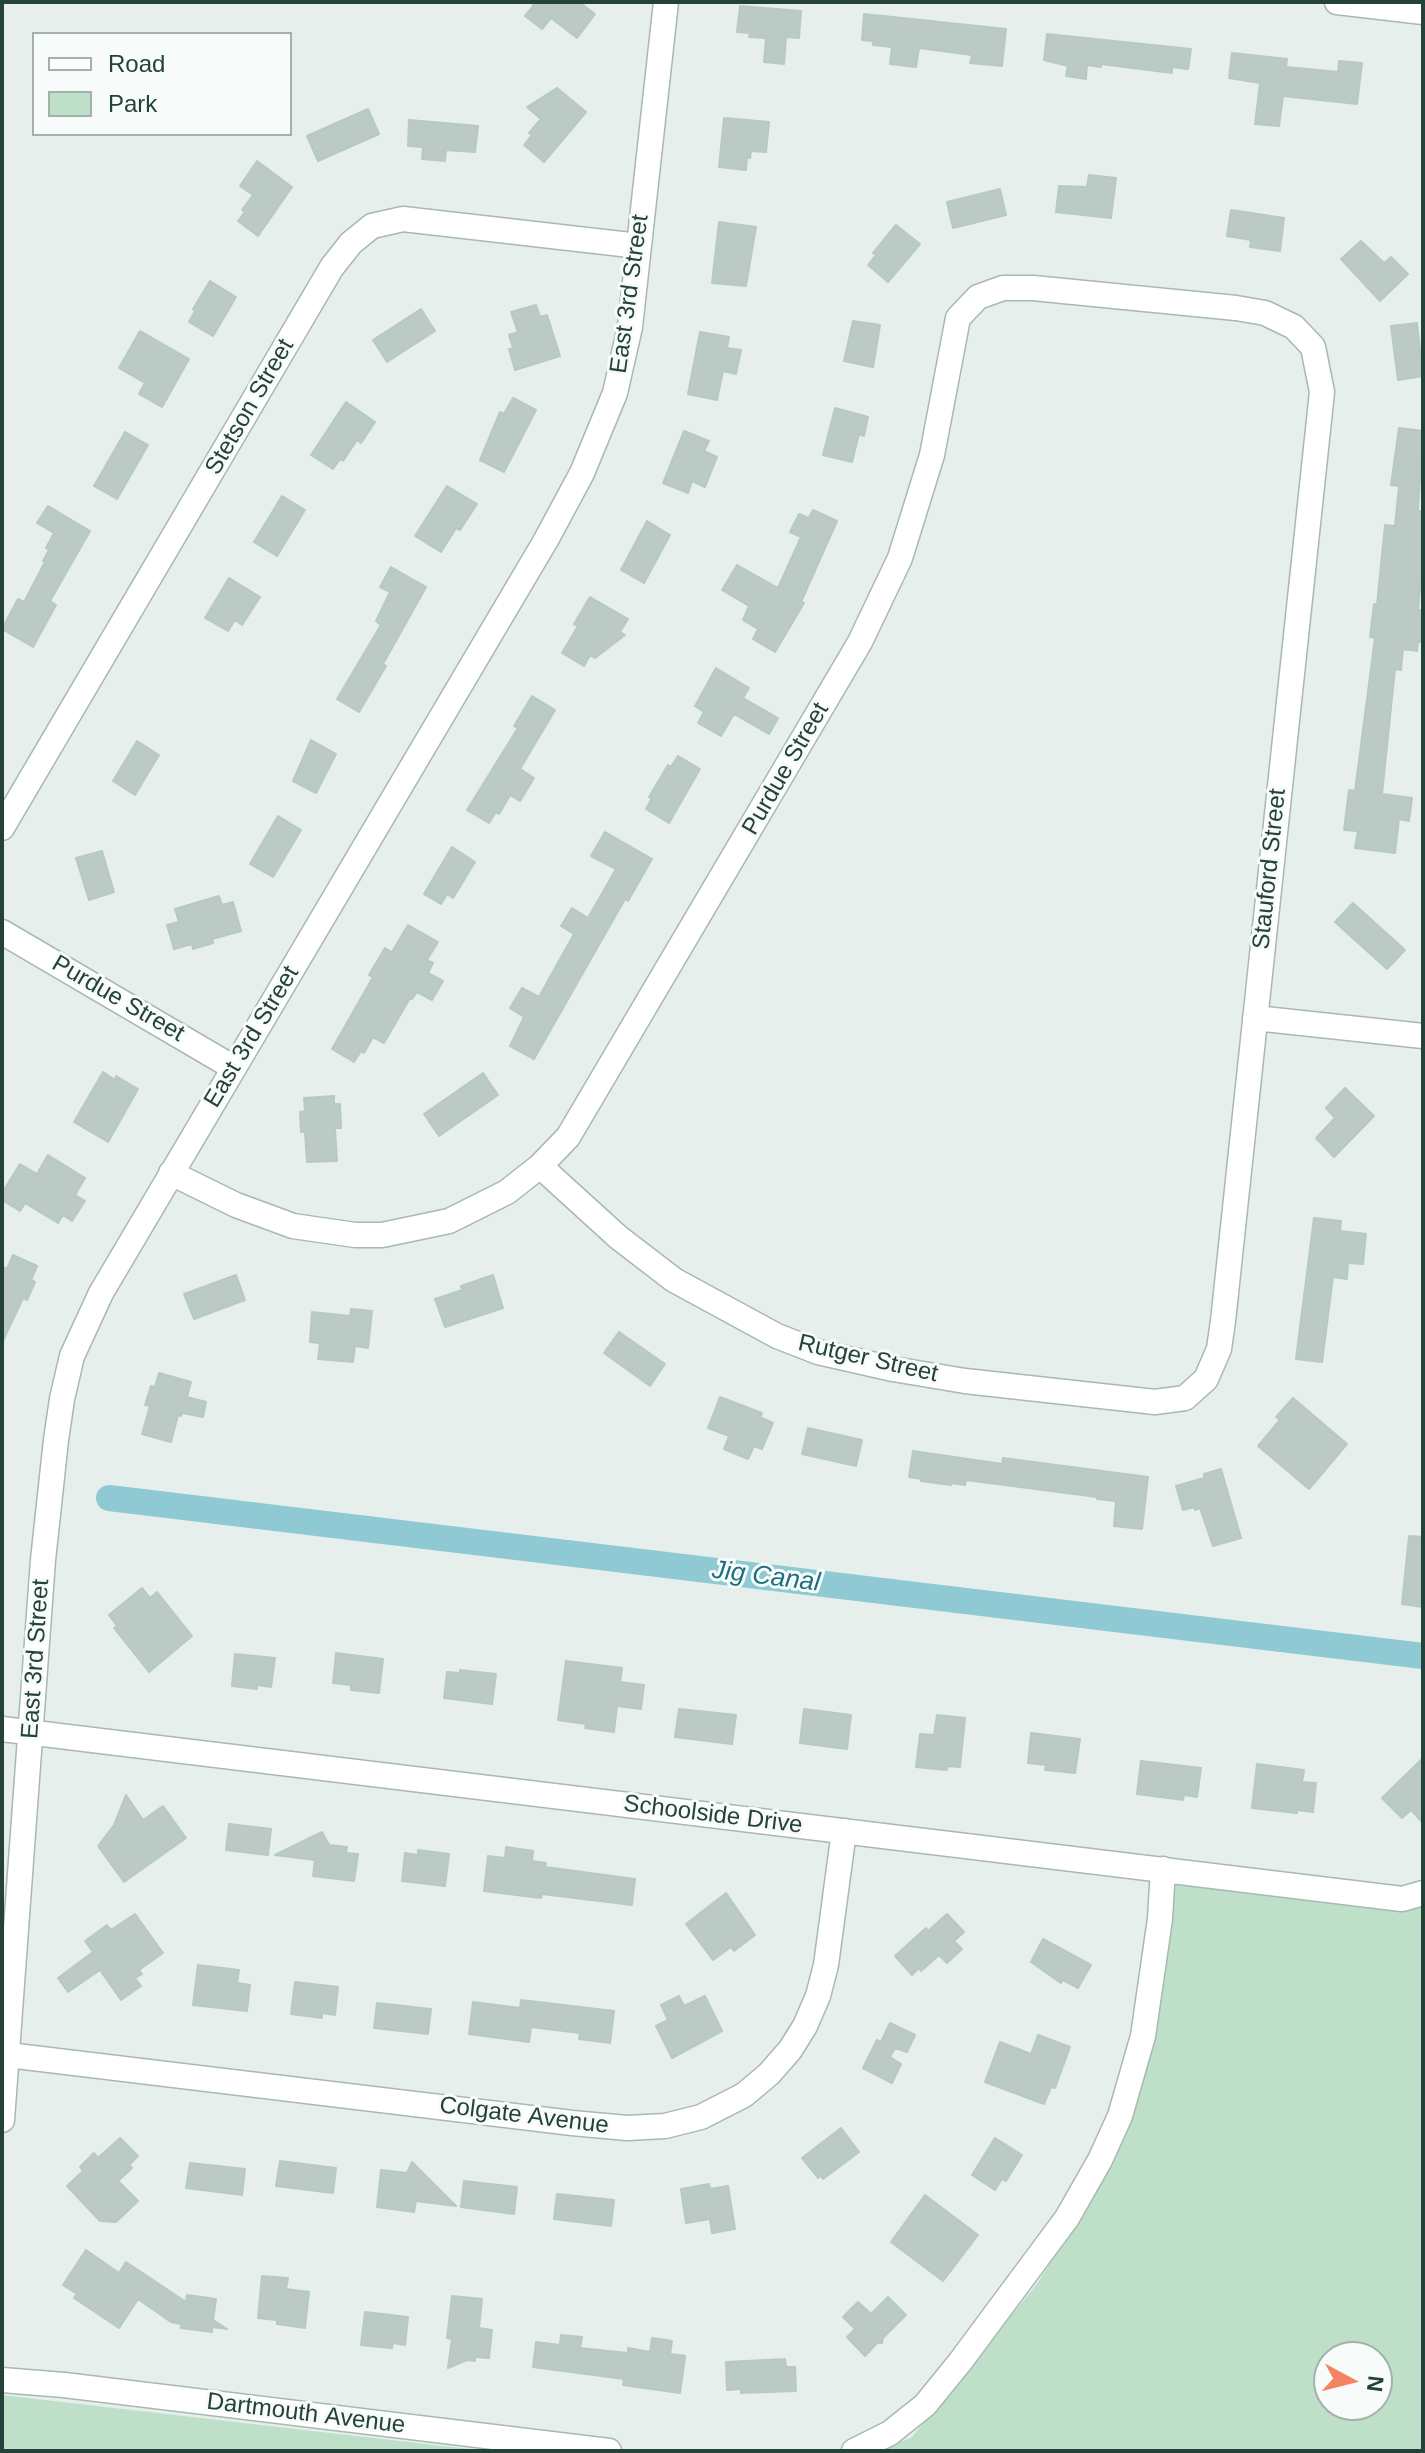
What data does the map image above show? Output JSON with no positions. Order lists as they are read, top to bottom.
{
  "streets": {
    "street": [
      "East 3rd Street",
      "Stetson Street",
      "Purdue Street",
      "Stauford Street",
      "Rutger Street",
      "Schoolside Drive",
      "Colgate Avenue",
      "Dartmouth Avenue"
    ]
  },
  "crossings": [
    ["East 3rd Street", "Stetson Street"],
    ["East 3rd Street", "Purdue Street"],
    ["East 3rd Street", "Schoolside Drive"],
    ["East 3rd Street", "Colgate Avenue"],
    ["Purdue Street", "Stauford Street"],
    ["Purdue Street", "Rutger Street"],
    ["Stauford Street", "Rutger Street"],
    ["Schoolside Drive", "Colgate Avenue"]
  ],
  "water": ["Jig Canal"],
  "legend": ["Road", "Park"],
  "north": "right"
}
